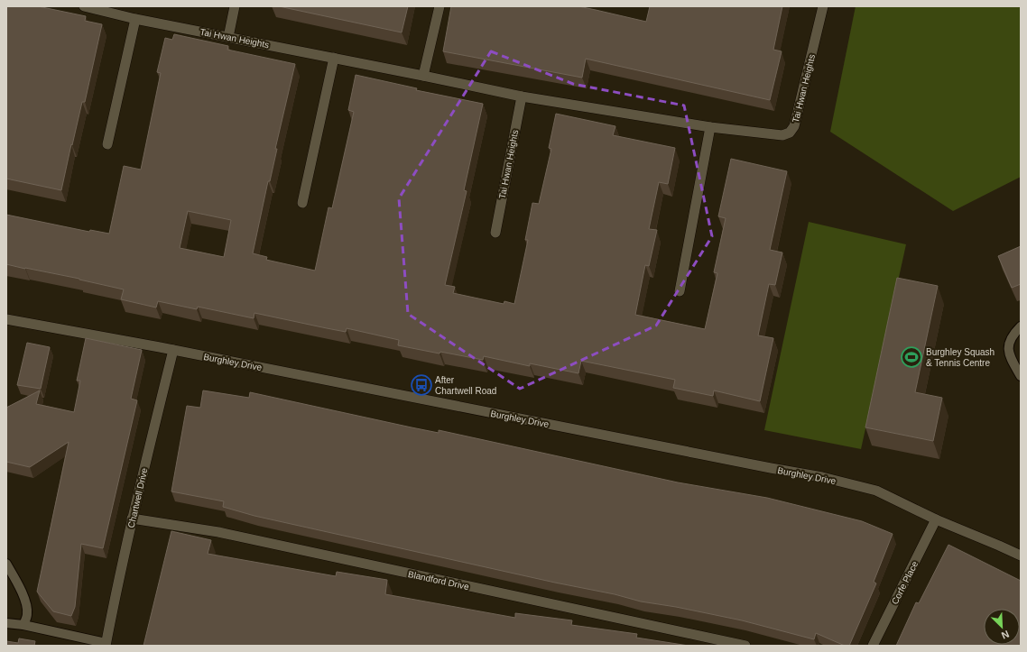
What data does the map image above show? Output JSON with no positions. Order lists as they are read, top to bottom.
{
  "streets": {
    "street": [
      "Tai Hwan Heights",
      "Burghley Drive",
      "Chartwell Drive",
      "Blandford Drive",
      "Corfe Place"
    ]
  },
  "crossings": [
    ["Burghley Drive", "Chartwell Drive"],
    ["Burghley Drive", "Corfe Place"],
    ["Chartwell Drive", "Blandford Drive"]
  ],
  "places": {
    "sports": ["Burghley Squash & Tennis Centre"],
    "bus stop": ["After Chartwell Road"]
  },
  "north": "bottom right"
}
